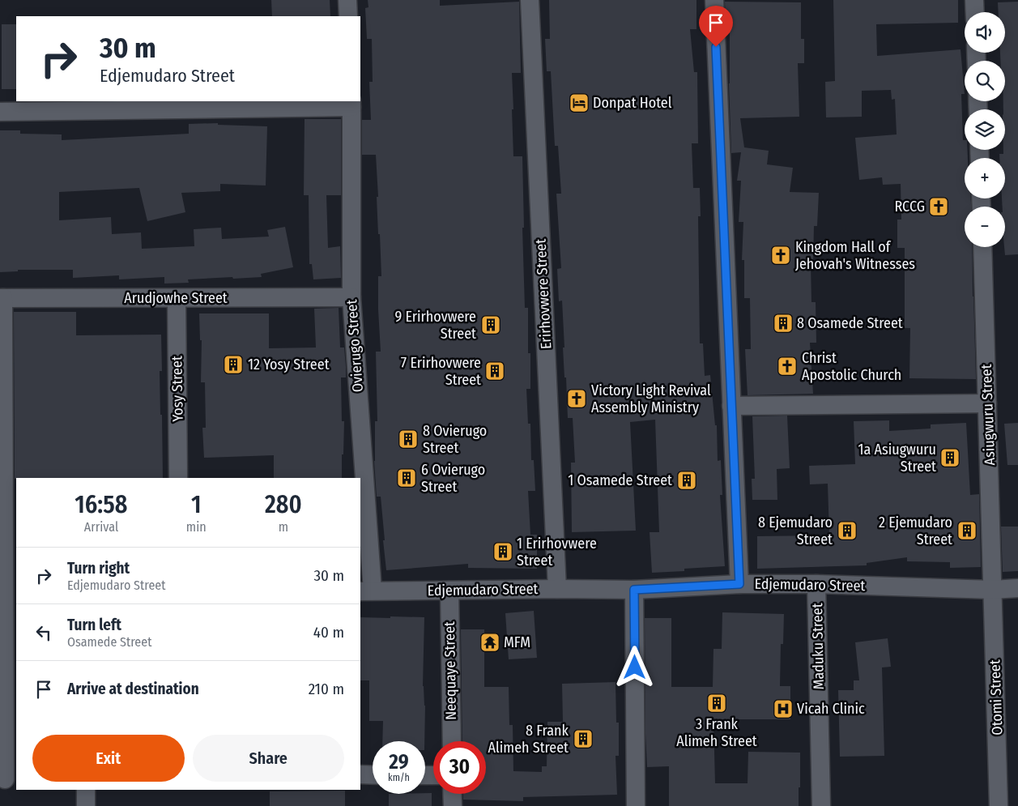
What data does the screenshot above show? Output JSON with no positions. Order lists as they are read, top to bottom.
{
  "streets": {
    "street": [
      "Erirhovwere Street",
      "Arudjowhe Street",
      "Ovierugo Street",
      "Yosy Street",
      "Asiugwuru Street",
      "Edjemudaro Street",
      "Maduku Street",
      "Neequaye Street",
      "Otomi Street"
    ]
  },
  "crossings": [
    ["Erirhovwere Street", "Edjemudaro Street"],
    ["Arudjowhe Street", "Ovierugo Street"],
    ["Arudjowhe Street", "Yosy Street"],
    ["Ovierugo Street", "Edjemudaro Street"],
    ["Asiugwuru Street", "Edjemudaro Street"],
    ["Asiugwuru Street", "Otomi Street"],
    ["Edjemudaro Street", "Maduku Street"],
    ["Edjemudaro Street", "Neequaye Street"],
    ["Edjemudaro Street", "Otomi Street"]
  ],
  "places": {
    "hotel": ["Donpat Hotel"],
    "church": [
      "RCCG",
      "Kingdom Hall of Jehovah's Witnesses",
      "Christ Apostolic Church",
      "Victory Light Revival Assembly Ministry"
    ],
    "building": [
      "8 Osamede Street",
      "9 Erirhovwere Street",
      "12 Yosy Street",
      "7 Erirhovwere Street",
      "8 Ovierugo Street",
      "1a Asiugwuru Street",
      "6 Ovierugo Street",
      "1 Osamede Street",
      "8 Ejemudaro Street",
      "2 Ejemudaro Street",
      "1 Erirhovwere Street",
      "3 Frank Alimeh Street",
      "8 Frank Alimeh Street"
    ],
    "temple": ["MFM"],
    "hospital": ["Vicah Clinic"]
  },
  "page": {
    "map_buttons": ["+", "−"],
    "turn": ["30 m", "Edjemudaro Street"],
    "eta": [
      "16:58",
      "Arrival",
      "1",
      "min",
      "280",
      "m"
    ],
    "list": [
      {
        "name": "Turn right",
        "note": "Edjemudaro Street",
        "value": "30 m"
      },
      {
        "name": "Turn left",
        "note": "Osamede Street",
        "value": "40 m"
      },
      {
        "name": "Arrive at destination",
        "value": "210 m"
      }
    ],
    "buttons": ["Exit", "Share"],
    "speed": "29 km/h",
    "limit": "30"
  }
}
